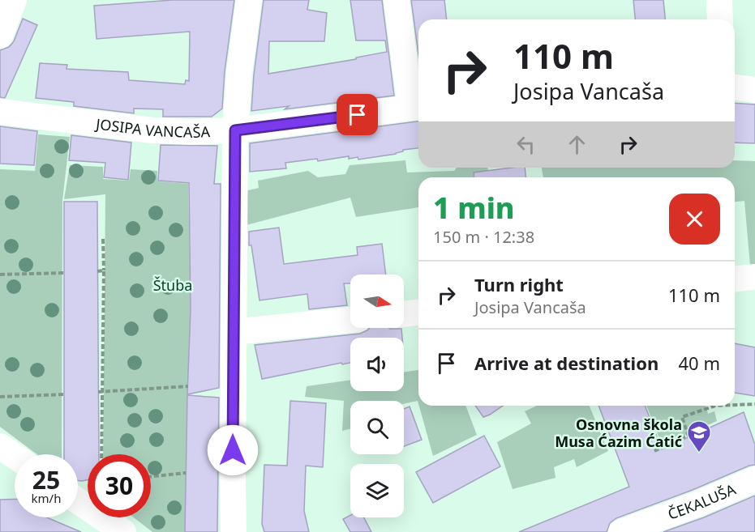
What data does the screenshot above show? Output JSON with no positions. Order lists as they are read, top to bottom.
{
  "streets": {
    "street": ["JOSIPA VANCAŠA", "ČEKALUŠA"]
  },
  "parks": ["Štuba"],
  "places": {
    "school or university": ["Osnovna škola Musa Ćazim Ćatić"]
  },
  "north": "right",
  "page": {
    "turn": ["110 m", "Josipa Vancaša"],
    "heading": ["1 min", "150 m · 12:38"],
    "list": [
      {
        "name": "Turn right",
        "note": "Josipa Vancaša",
        "value": "110 m"
      },
      {
        "name": "Arrive at destination",
        "value": "40 m"
      }
    ],
    "speed": "25 km/h",
    "limit": "30"
  }
}
